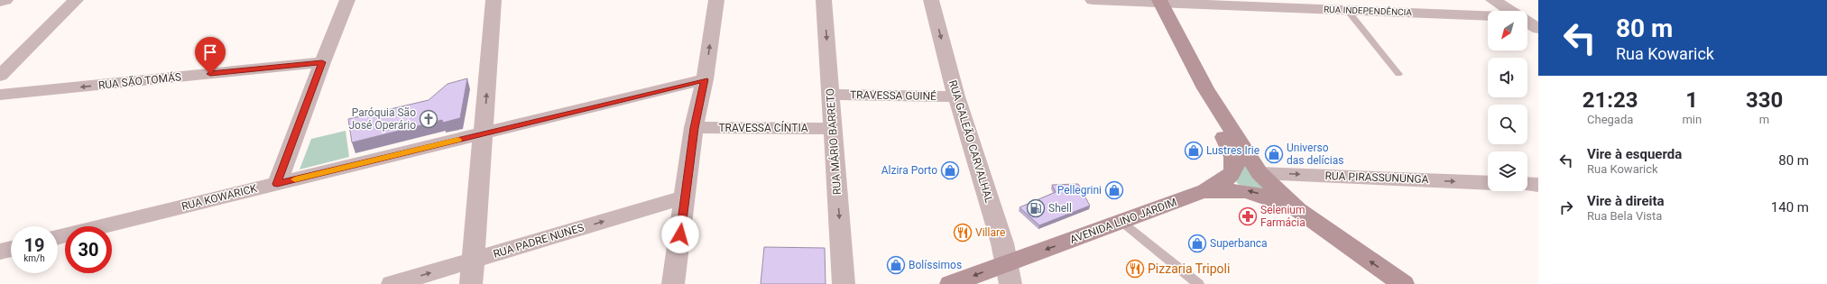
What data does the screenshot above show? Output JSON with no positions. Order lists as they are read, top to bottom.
{
  "streets": {
    "main road": ["AVENIDA LINO JARDIM"],
    "street": [
      "RUA INDEPENDÊNCIA",
      "RUA SÃO TOMÁS",
      "TRAVESSA GUINÉ",
      "TRAVESSA CÍNTIA",
      "RUA MÁRIO BARRETO",
      "RUA GALEÃO CARVALHAL",
      "RUA PIRASSUNUNGA",
      "RUA KOWARICK",
      "RUA PADRE NUNES"
    ]
  },
  "crossings": [
    ["TRAVESSA GUINÉ", "RUA MÁRIO BARRETO"],
    ["TRAVESSA GUINÉ", "RUA GALEÃO CARVALHAL"],
    ["TRAVESSA CÍNTIA", "RUA MÁRIO BARRETO"],
    ["RUA GALEÃO CARVALHAL", "AVENIDA LINO JARDIM"]
  ],
  "one_way": [
    "RUA SÃO TOMÁS",
    "RUA GALEÃO CARVALHAL",
    "RUA PIRASSUNUNGA",
    "AVENIDA LINO JARDIM",
    "RUA PADRE NUNES"
  ],
  "places": {
    "church": ["Paróquia São José Operário"],
    "shop": [
      "Lustres Irie",
      "Universo das delícias",
      "Alzira Porto",
      "Pellegrini",
      "Superbanca",
      "Bolíssimos"
    ],
    "fuel station": ["Shell"],
    "pharmacy": ["Selenium Farmácia"],
    "restaurant": ["Villare", "Pizzaria Tripoli"]
  },
  "north": "bottom left",
  "page": {
    "turn": ["80 m", "Rua Kowarick"],
    "eta": [
      "21:23",
      "Chegada",
      "1",
      "min",
      "330",
      "m"
    ],
    "list": [
      {
        "name": "Vire à esquerda",
        "note": "Rua Kowarick",
        "value": "80 m"
      },
      {
        "name": "Vire à direita",
        "note": "Rua Bela Vista",
        "value": "140 m"
      }
    ],
    "speed": "19 km/h",
    "limit": "30"
  }
}
